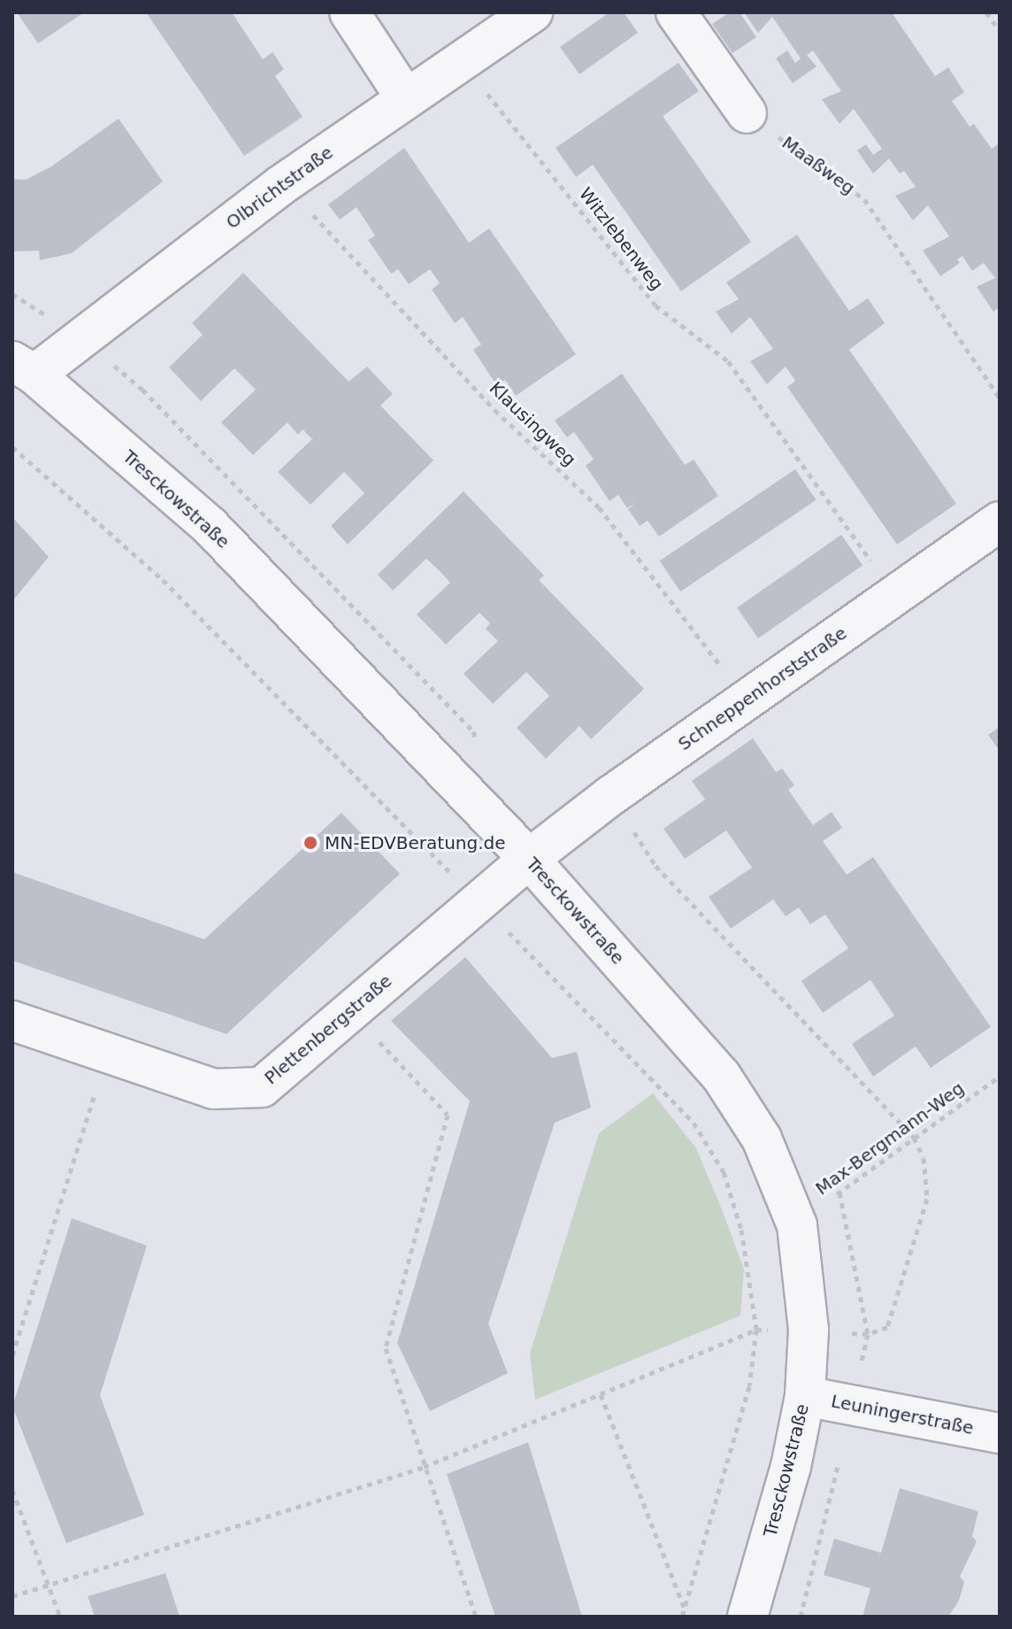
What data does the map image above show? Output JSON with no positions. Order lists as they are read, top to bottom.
{
  "streets": {
    "street": [
      "Olbrichtstraße",
      "Tresckowstraße",
      "Schneppenhorststraße",
      "Plettenbergstraße",
      "Leuningerstraße"
    ],
    "path": [
      "Maaßweg",
      "Witzlebenweg",
      "Klausingweg",
      "Max-Bergmann-Weg"
    ]
  },
  "crossings": [
    ["Olbrichtstraße", "Witzlebenweg"],
    ["Olbrichtstraße", "Klausingweg"],
    ["Olbrichtstraße", "Tresckowstraße"],
    ["Witzlebenweg", "Schneppenhorststraße"],
    ["Klausingweg", "Schneppenhorststraße"],
    ["Tresckowstraße", "Schneppenhorststraße"],
    ["Tresckowstraße", "Plettenbergstraße"],
    ["Tresckowstraße", "Max-Bergmann-Weg"],
    ["Tresckowstraße", "Leuningerstraße"],
    ["Schneppenhorststraße", "Plettenbergstraße"]
  ],
  "places": ["MN-EDVBeratung.de"]
}
